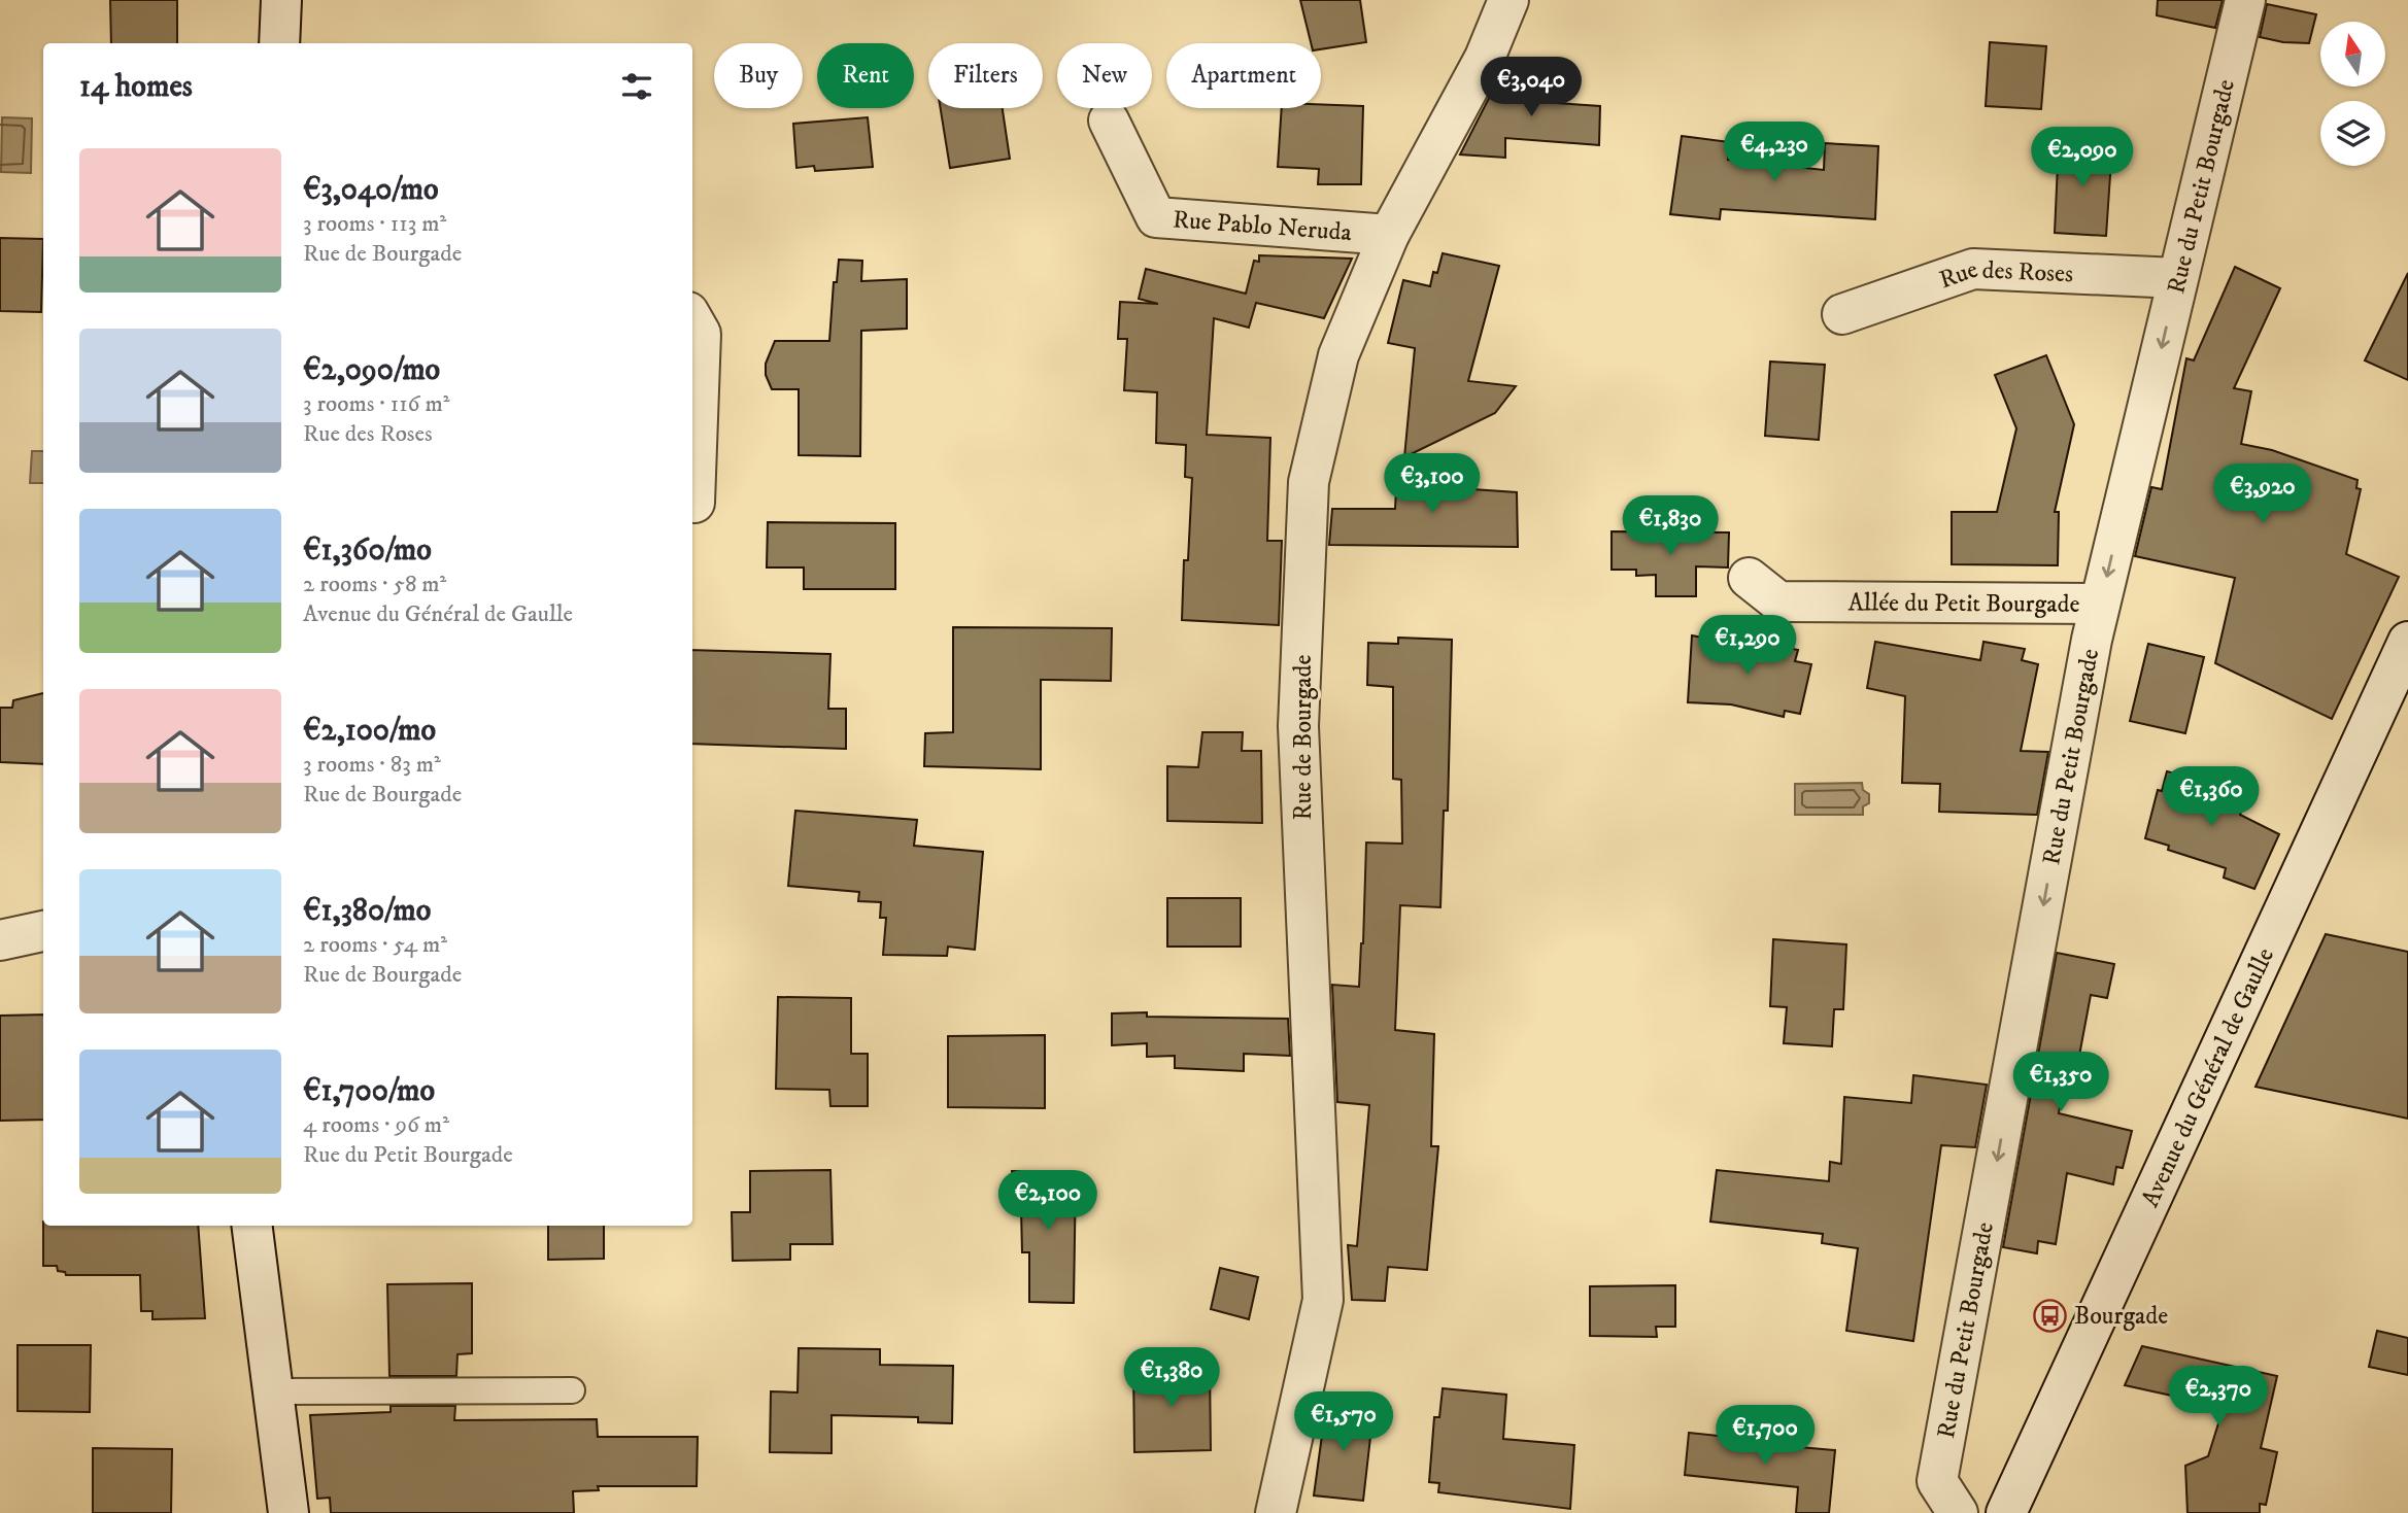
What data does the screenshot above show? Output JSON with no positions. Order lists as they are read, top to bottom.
{
  "streets": {
    "street": [
      "Rue du Petit Bourgade",
      "Rue Pablo Neruda",
      "Rue des Roses",
      "Allée du Petit Bourgade",
      "Rue de Bourgade",
      "Avenue du Général de Gaulle"
    ]
  },
  "crossings": [
    ["Rue du Petit Bourgade", "Rue des Roses"],
    ["Rue du Petit Bourgade", "Allée du Petit Bourgade"],
    ["Rue Pablo Neruda", "Rue de Bourgade"]
  ],
  "one_way": ["Rue du Petit Bourgade"],
  "places": {
    "bus stop": ["Bourgade"]
  },
  "north": "top",
  "page": {
    "chip": [
      "Buy",
      "Rent",
      "Filters",
      "New",
      "Apartment"
    ],
    "heading": "14 homes",
    "price": [
      "€3,040",
      "€4,230",
      "€2,090",
      "€3,100",
      "€3,920",
      "€1,830",
      "€1,290",
      "€1,360",
      "€1,350",
      "€2,100",
      "€1,380",
      "€2,370",
      "€1,570",
      "€1,700"
    ],
    "list": [
      {
        "name": "€3,040/mo",
        "note": "3 rooms · 113 m² · Rue de Bourgade"
      },
      {
        "name": "€2,090/mo",
        "note": "3 rooms · 116 m² · Rue des Roses"
      },
      {
        "name": "€1,360/mo",
        "note": "2 rooms · 58 m² · Avenue du Général de Gaulle"
      },
      {
        "name": "€2,100/mo",
        "note": "3 rooms · 83 m² · Rue de Bourgade"
      },
      {
        "name": "€1,380/mo",
        "note": "2 rooms · 54 m² · Rue de Bourgade"
      },
      {
        "name": "€1,700/mo",
        "note": "4 rooms · 96 m² · Rue du Petit Bourgade"
      }
    ]
  }
}
